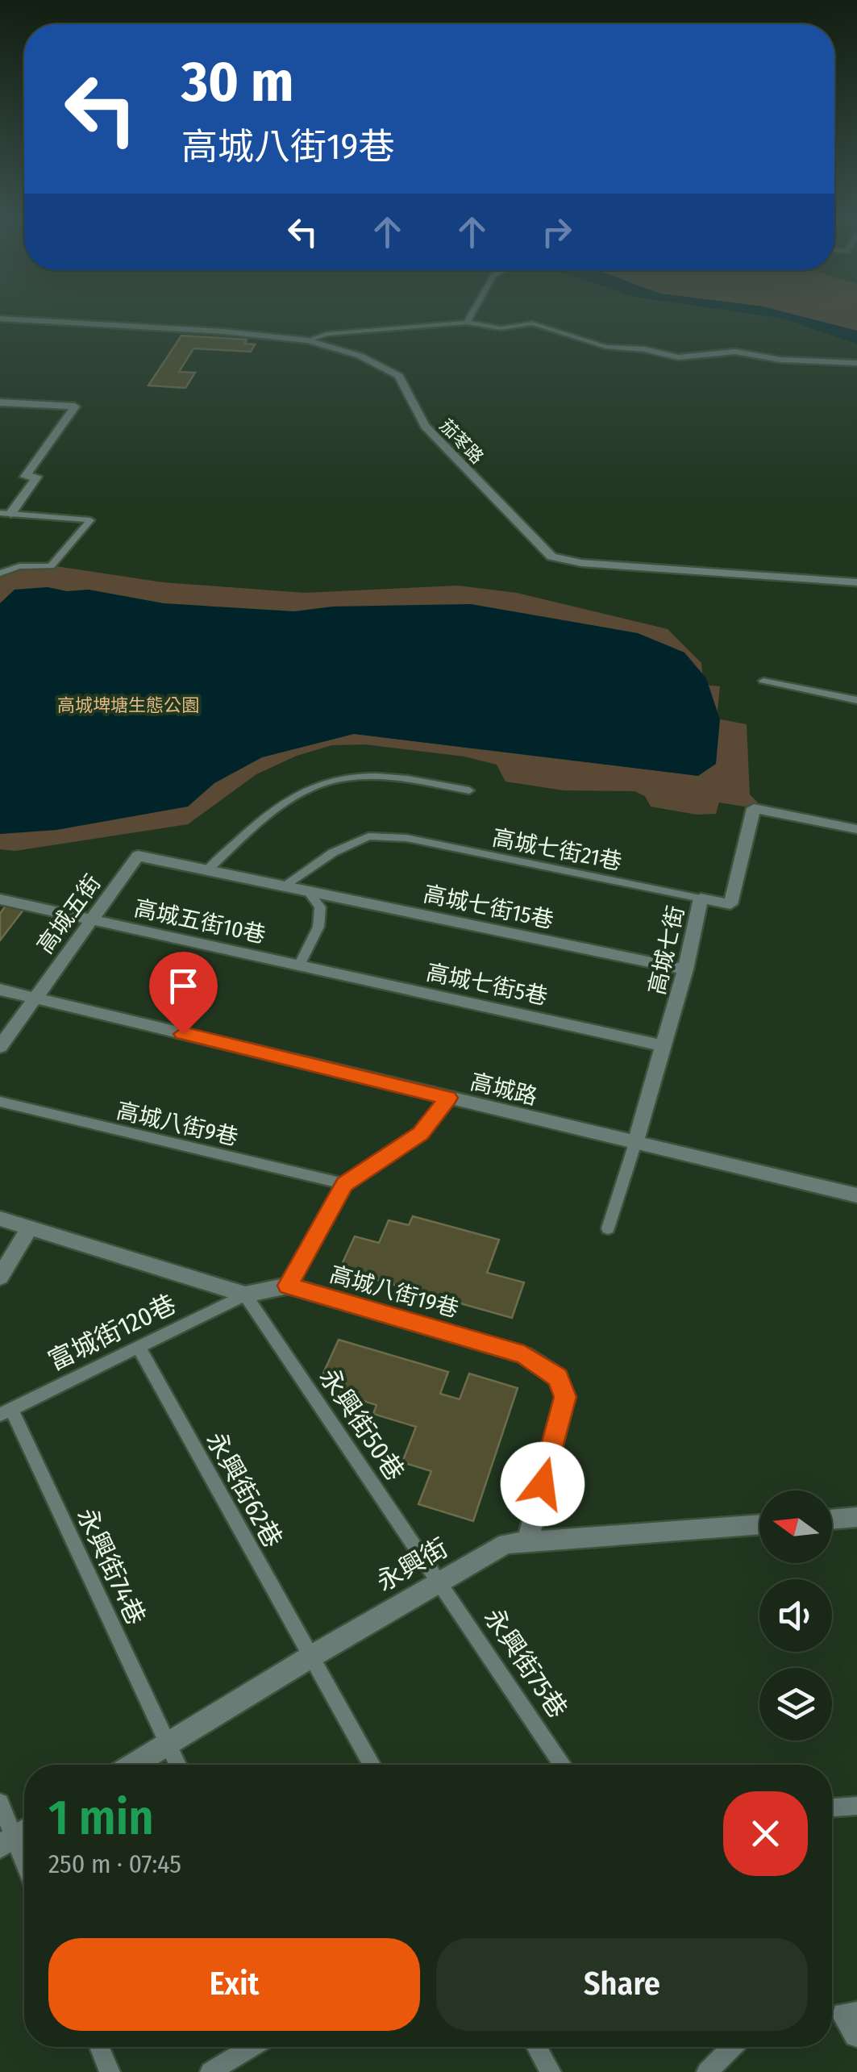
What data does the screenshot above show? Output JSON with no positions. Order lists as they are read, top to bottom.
{
  "streets": {
    "street": [
      "茄苳路",
      "高城七街15巷",
      "高城五街",
      "高城五街10巷",
      "高城七街",
      "高城七街5巷",
      "高城路",
      "高城八街19巷",
      "永興街"
    ],
    "lane": [
      "高城七街21巷",
      "高城八街9巷",
      "富城街120巷",
      "永興街50巷",
      "永興街62巷",
      "永興街74巷",
      "永興街75巷"
    ]
  },
  "crossings": [
    ["高城七街21巷", "高城七街15巷"],
    ["高城七街21巷", "高城七街"],
    ["高城七街15巷", "高城五街"],
    ["高城七街15巷", "高城七街"],
    ["高城五街", "高城五街10巷"],
    ["高城五街", "高城路"],
    ["高城五街10巷", "高城七街5巷"],
    ["高城七街", "高城七街5巷"],
    ["高城七街", "高城路"],
    ["高城八街19巷", "富城街120巷"],
    ["高城八街19巷", "永興街50巷"],
    ["高城八街19巷", "永興街"],
    ["富城街120巷", "永興街50巷"],
    ["富城街120巷", "永興街62巷"],
    ["富城街120巷", "永興街74巷"],
    ["永興街50巷", "永興街"],
    ["永興街50巷", "永興街75巷"],
    ["永興街62巷", "永興街"],
    ["永興街", "永興街74巷"],
    ["永興街", "永興街75巷"]
  ],
  "parks": ["高城埤塘生態公園"],
  "north": "left",
  "page": {
    "turn": ["30 m", "高城八街19巷"],
    "heading": ["1 min", "250 m · 07:45"],
    "buttons": ["Exit", "Share"]
  }
}
